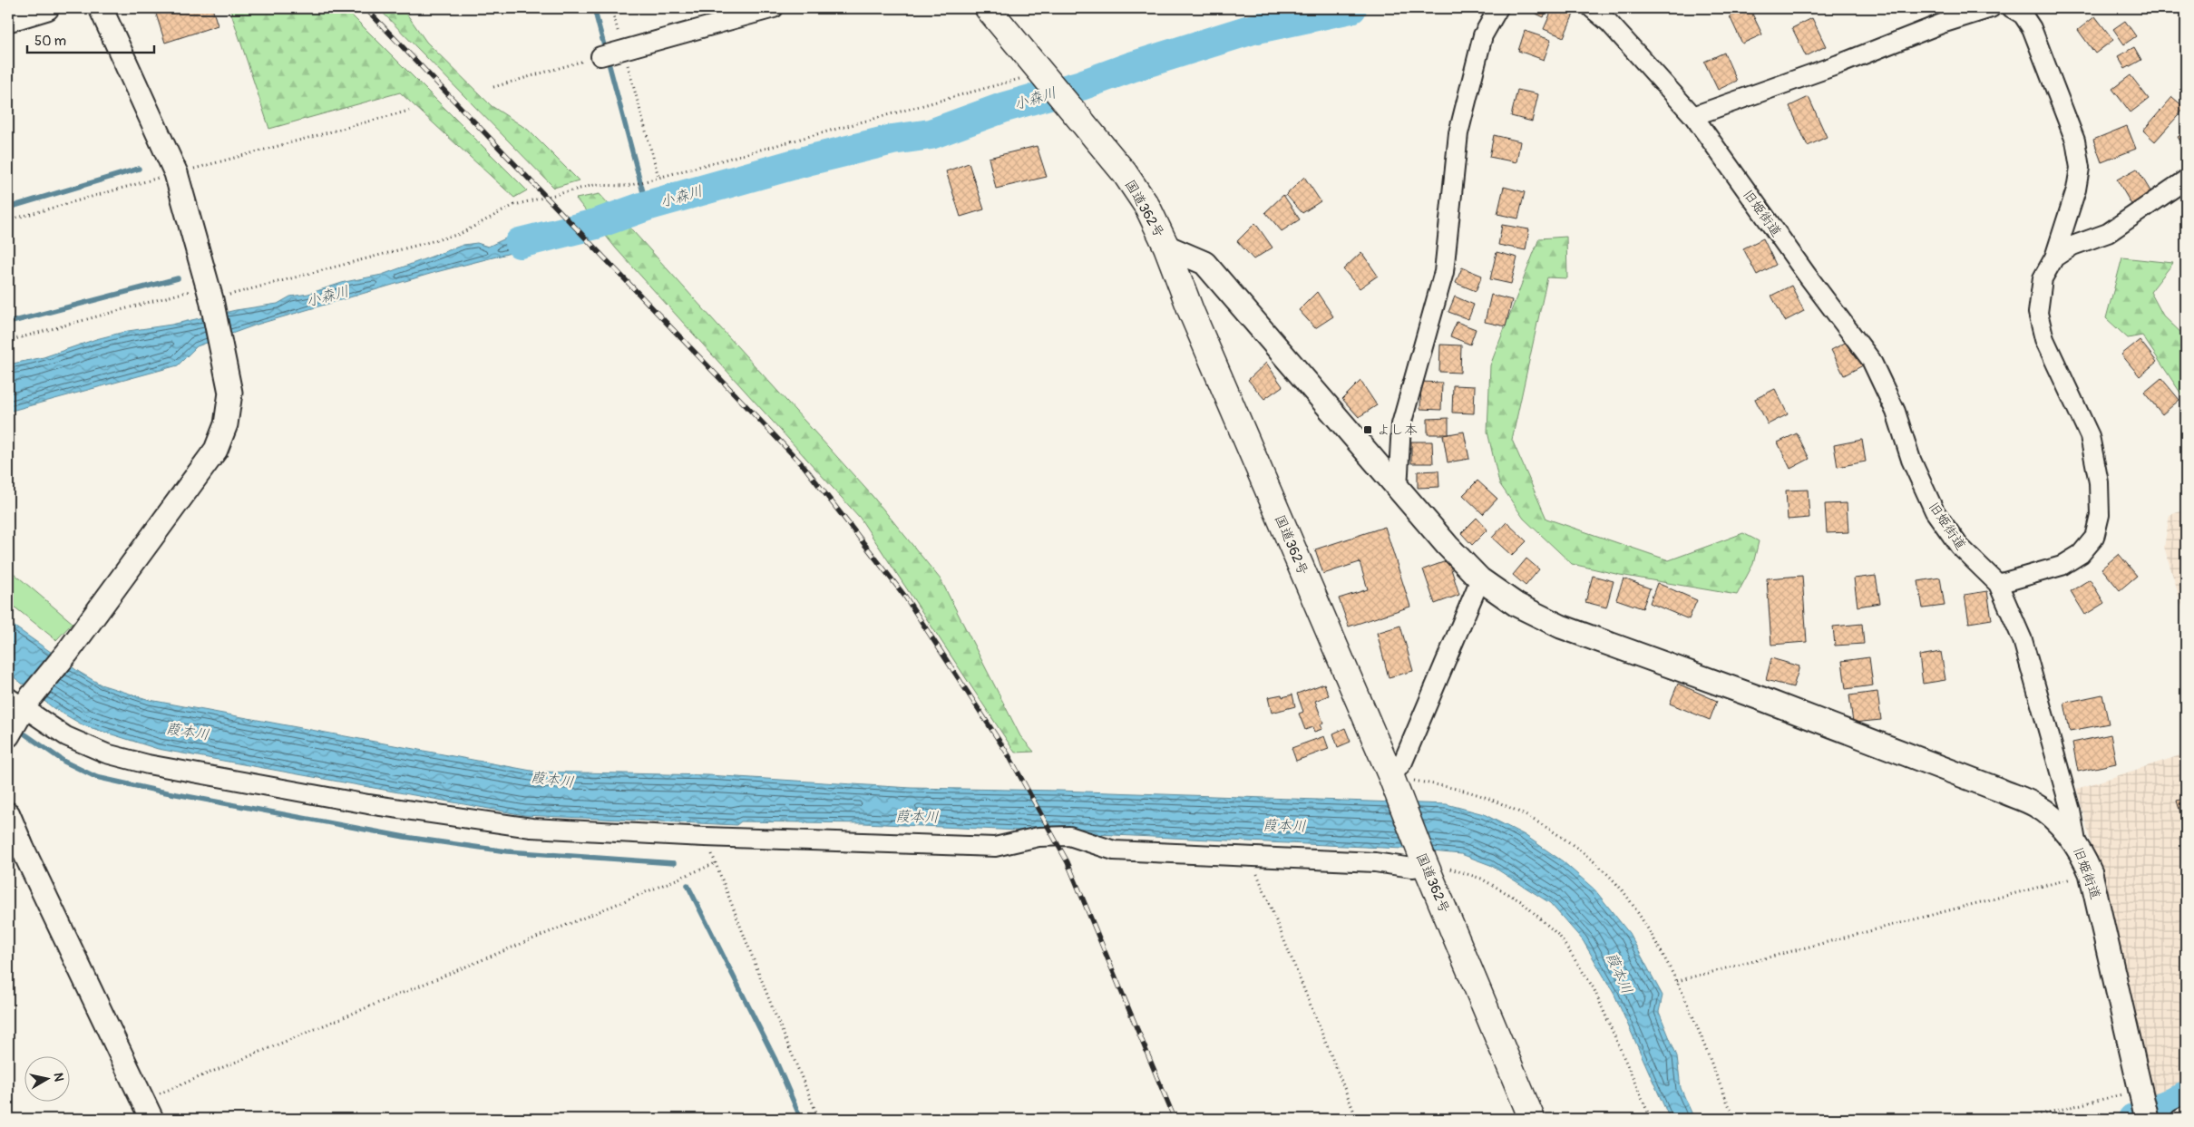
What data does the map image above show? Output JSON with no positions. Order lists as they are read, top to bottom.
{
  "streets": {
    "highway": ["国道362号"],
    "street": ["旧姫街道"]
  },
  "water": ["小森川", "葭本川"],
  "places": {
    "transit": ["よし本"]
  },
  "scale_bar": "50 m",
  "north": "right"
}
